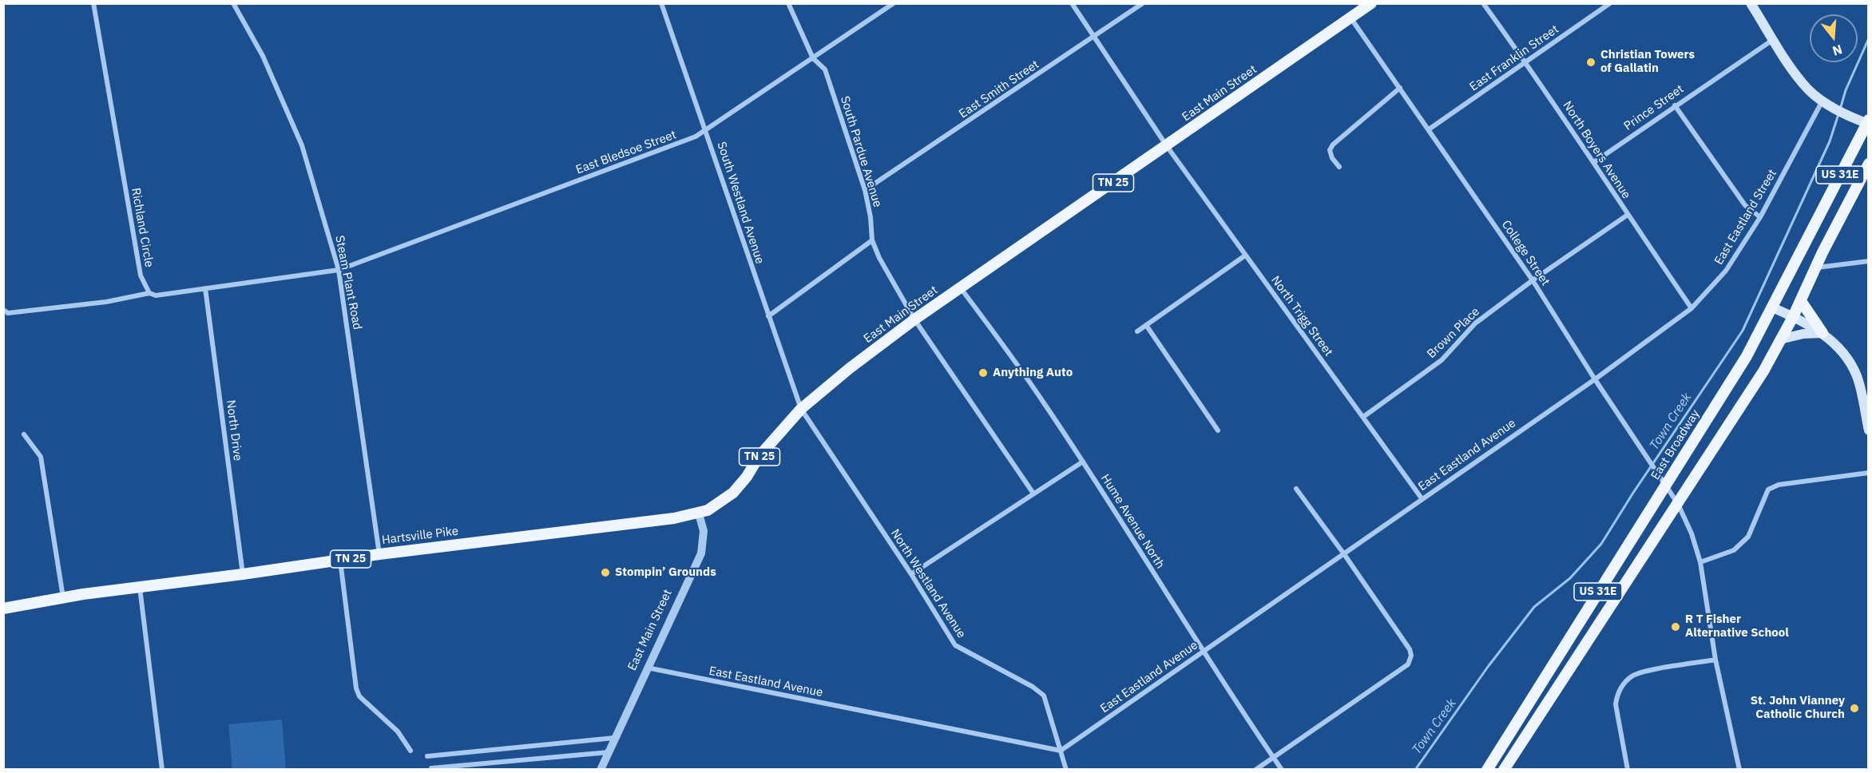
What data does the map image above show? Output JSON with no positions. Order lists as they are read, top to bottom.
{
  "streets": {
    "main road": [
      "East Main Street",
      "US 31E",
      "TN 25",
      "East Broadway",
      "Hartsville Pike"
    ],
    "street": [
      "East Franklin Street",
      "East Smith Street",
      "Prince Street",
      "North Boyers Avenue",
      "South Pardue Avenue",
      "East Bledsoe Street",
      "South Westland Avenue",
      "East Eastland Street",
      "Richland Circle",
      "College Street",
      "Steam Plant Road",
      "North Trigg Street",
      "Brown Place",
      "North Drive",
      "East Eastland Avenue",
      "Hume Avenue North",
      "North Westland Avenue"
    ]
  },
  "crossings": [
    ["East Franklin Street", "North Boyers Avenue"],
    ["East Franklin Street", "College Street"],
    ["East Smith Street", "South Pardue Avenue"],
    ["East Smith Street", "North Trigg Street"],
    ["East Main Street", "South Pardue Avenue"],
    ["East Main Street", "South Westland Avenue"],
    ["East Main Street", "College Street"],
    ["East Main Street", "North Trigg Street"],
    ["East Main Street", "East Eastland Avenue"],
    ["East Main Street", "Hume Avenue North"],
    ["East Main Street", "Hartsville Pike"],
    ["East Main Street", "North Westland Avenue"],
    ["Prince Street", "North Boyers Avenue"],
    ["North Boyers Avenue", "East Eastland Street"],
    ["North Boyers Avenue", "Brown Place"],
    ["South Pardue Avenue", "East Bledsoe Street"],
    ["East Bledsoe Street", "South Westland Avenue"],
    ["East Bledsoe Street", "Steam Plant Road"],
    ["US 31E", "College Street"],
    ["South Westland Avenue", "North Westland Avenue"],
    ["East Eastland Street", "College Street"],
    ["East Eastland Street", "East Eastland Avenue"],
    ["College Street", "Brown Place"],
    ["College Street", "East Broadway"],
    ["College Street", "East Eastland Avenue"],
    ["Steam Plant Road", "Hartsville Pike"],
    ["North Trigg Street", "Brown Place"],
    ["North Trigg Street", "East Eastland Avenue"],
    ["North Drive", "Hartsville Pike"],
    ["East Eastland Avenue", "Hume Avenue North"],
    ["East Eastland Avenue", "North Westland Avenue"]
  ],
  "water": ["Town Creek"],
  "places": [
    "Christian Towers of Gallatin",
    "Anything Auto",
    "Stompin’ Grounds",
    "R T Fisher Alternative School",
    "St. John Vianney Catholic Church"
  ],
  "north": "bottom"
}
